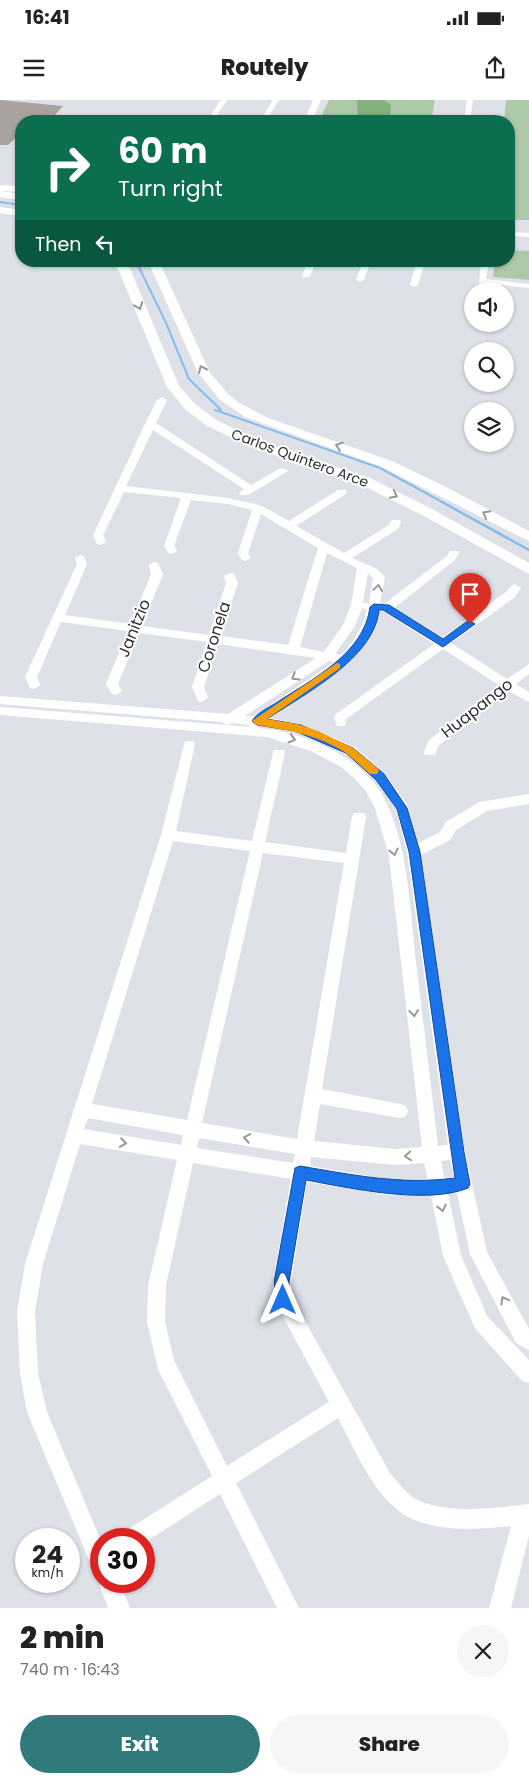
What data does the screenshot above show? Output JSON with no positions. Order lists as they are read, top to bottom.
{
  "streets": {
    "main road": ["Carlos Quintero Arce"],
    "street": ["Janitzio", "Coronela", "Huapango"]
  },
  "page": {
    "status": "16:41",
    "header": "Routely",
    "turn": ["60 m", "Turn right"],
    "then": "Then",
    "speed": "24 km/h",
    "limit": "30",
    "heading": ["2 min", "740 m · 16:43"],
    "buttons": ["Exit", "Share"]
  }
}
